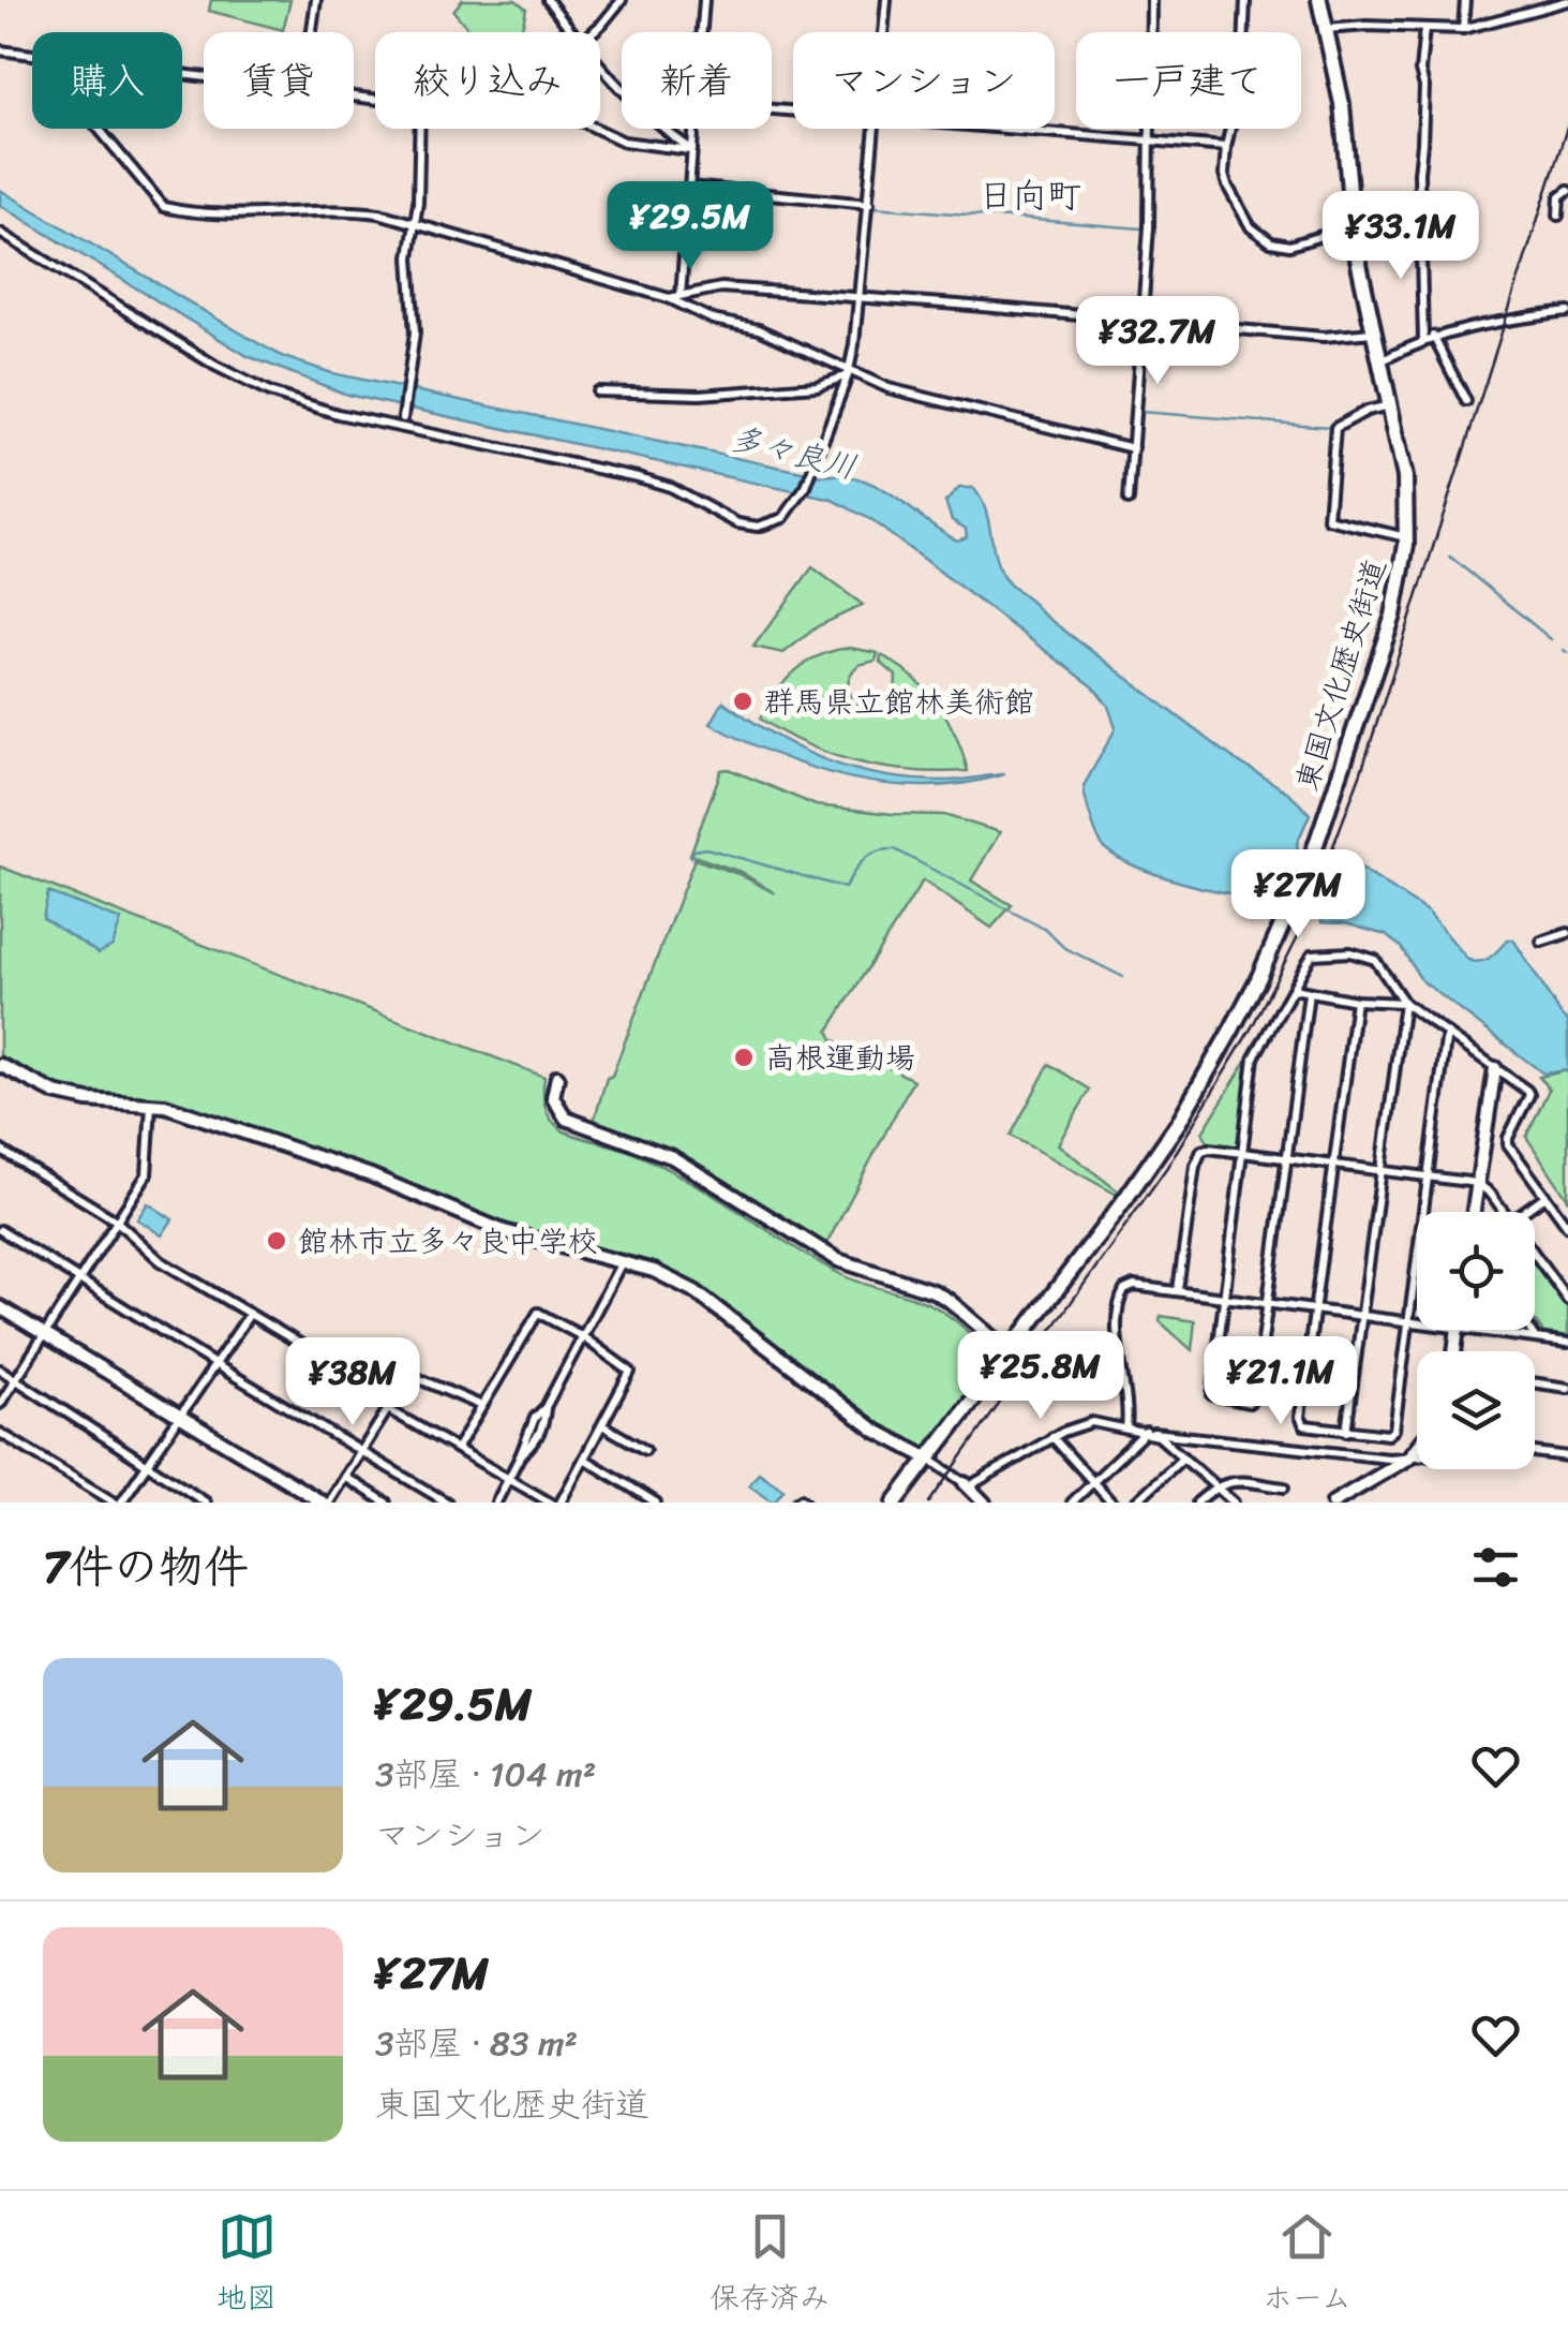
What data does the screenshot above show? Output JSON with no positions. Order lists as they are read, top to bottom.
{
  "streets": {
    "highway": ["東国文化歴史街道"]
  },
  "districts": ["日向町"],
  "water": ["多々良川"],
  "places": ["群馬県立館林美術館", "高根運動場", "館林市立多々良中学校"],
  "page": {
    "chip": [
      "購入",
      "賃貸",
      "絞り込み",
      "新着",
      "マンション",
      "一戸建て"
    ],
    "price": [
      "¥29.5M",
      "¥33.1M",
      "¥32.7M",
      "¥27M",
      "¥25.8M",
      "¥21.1M",
      "¥38M"
    ],
    "heading": "7件の物件",
    "list": [
      {
        "name": "¥29.5M",
        "note": "3部屋 · 104 m² · マンション"
      },
      {
        "name": "¥27M",
        "note": "3部屋 · 83 m² · 東国文化歴史街道"
      }
    ],
    "tabs": ["地図", "保存済み", "ホーム"]
  }
}
